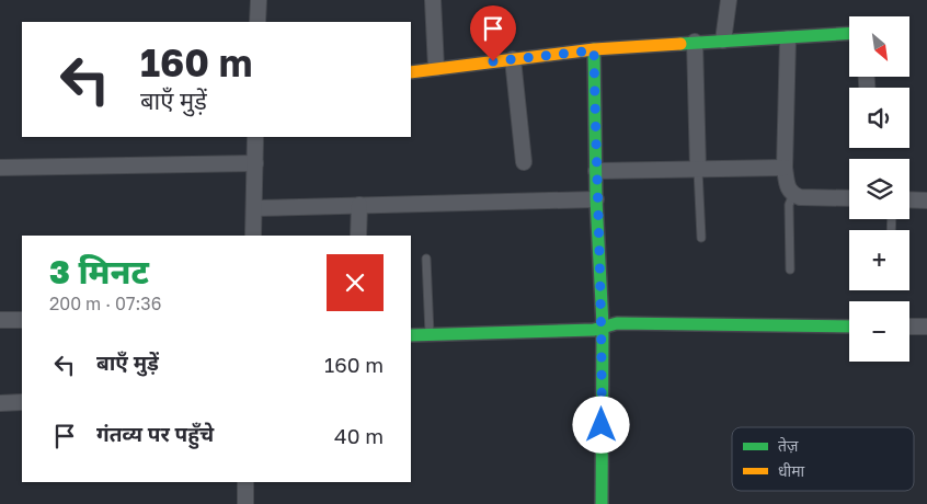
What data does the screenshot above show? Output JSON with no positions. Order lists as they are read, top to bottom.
{
  "legend": ["तेज़", "धीमा"],
  "north": "bottom right",
  "page": {
    "map_buttons": ["+", "−"],
    "turn": ["160 m", "बाएँ मुड़ें"],
    "heading": ["3 मिनट", "200 m · 07:36"],
    "list": [
      {
        "name": "बाएँ मुड़ें",
        "value": "160 m"
      },
      {
        "name": "गंतव्य पर पहुँचे",
        "value": "40 m"
      }
    ]
  }
}
